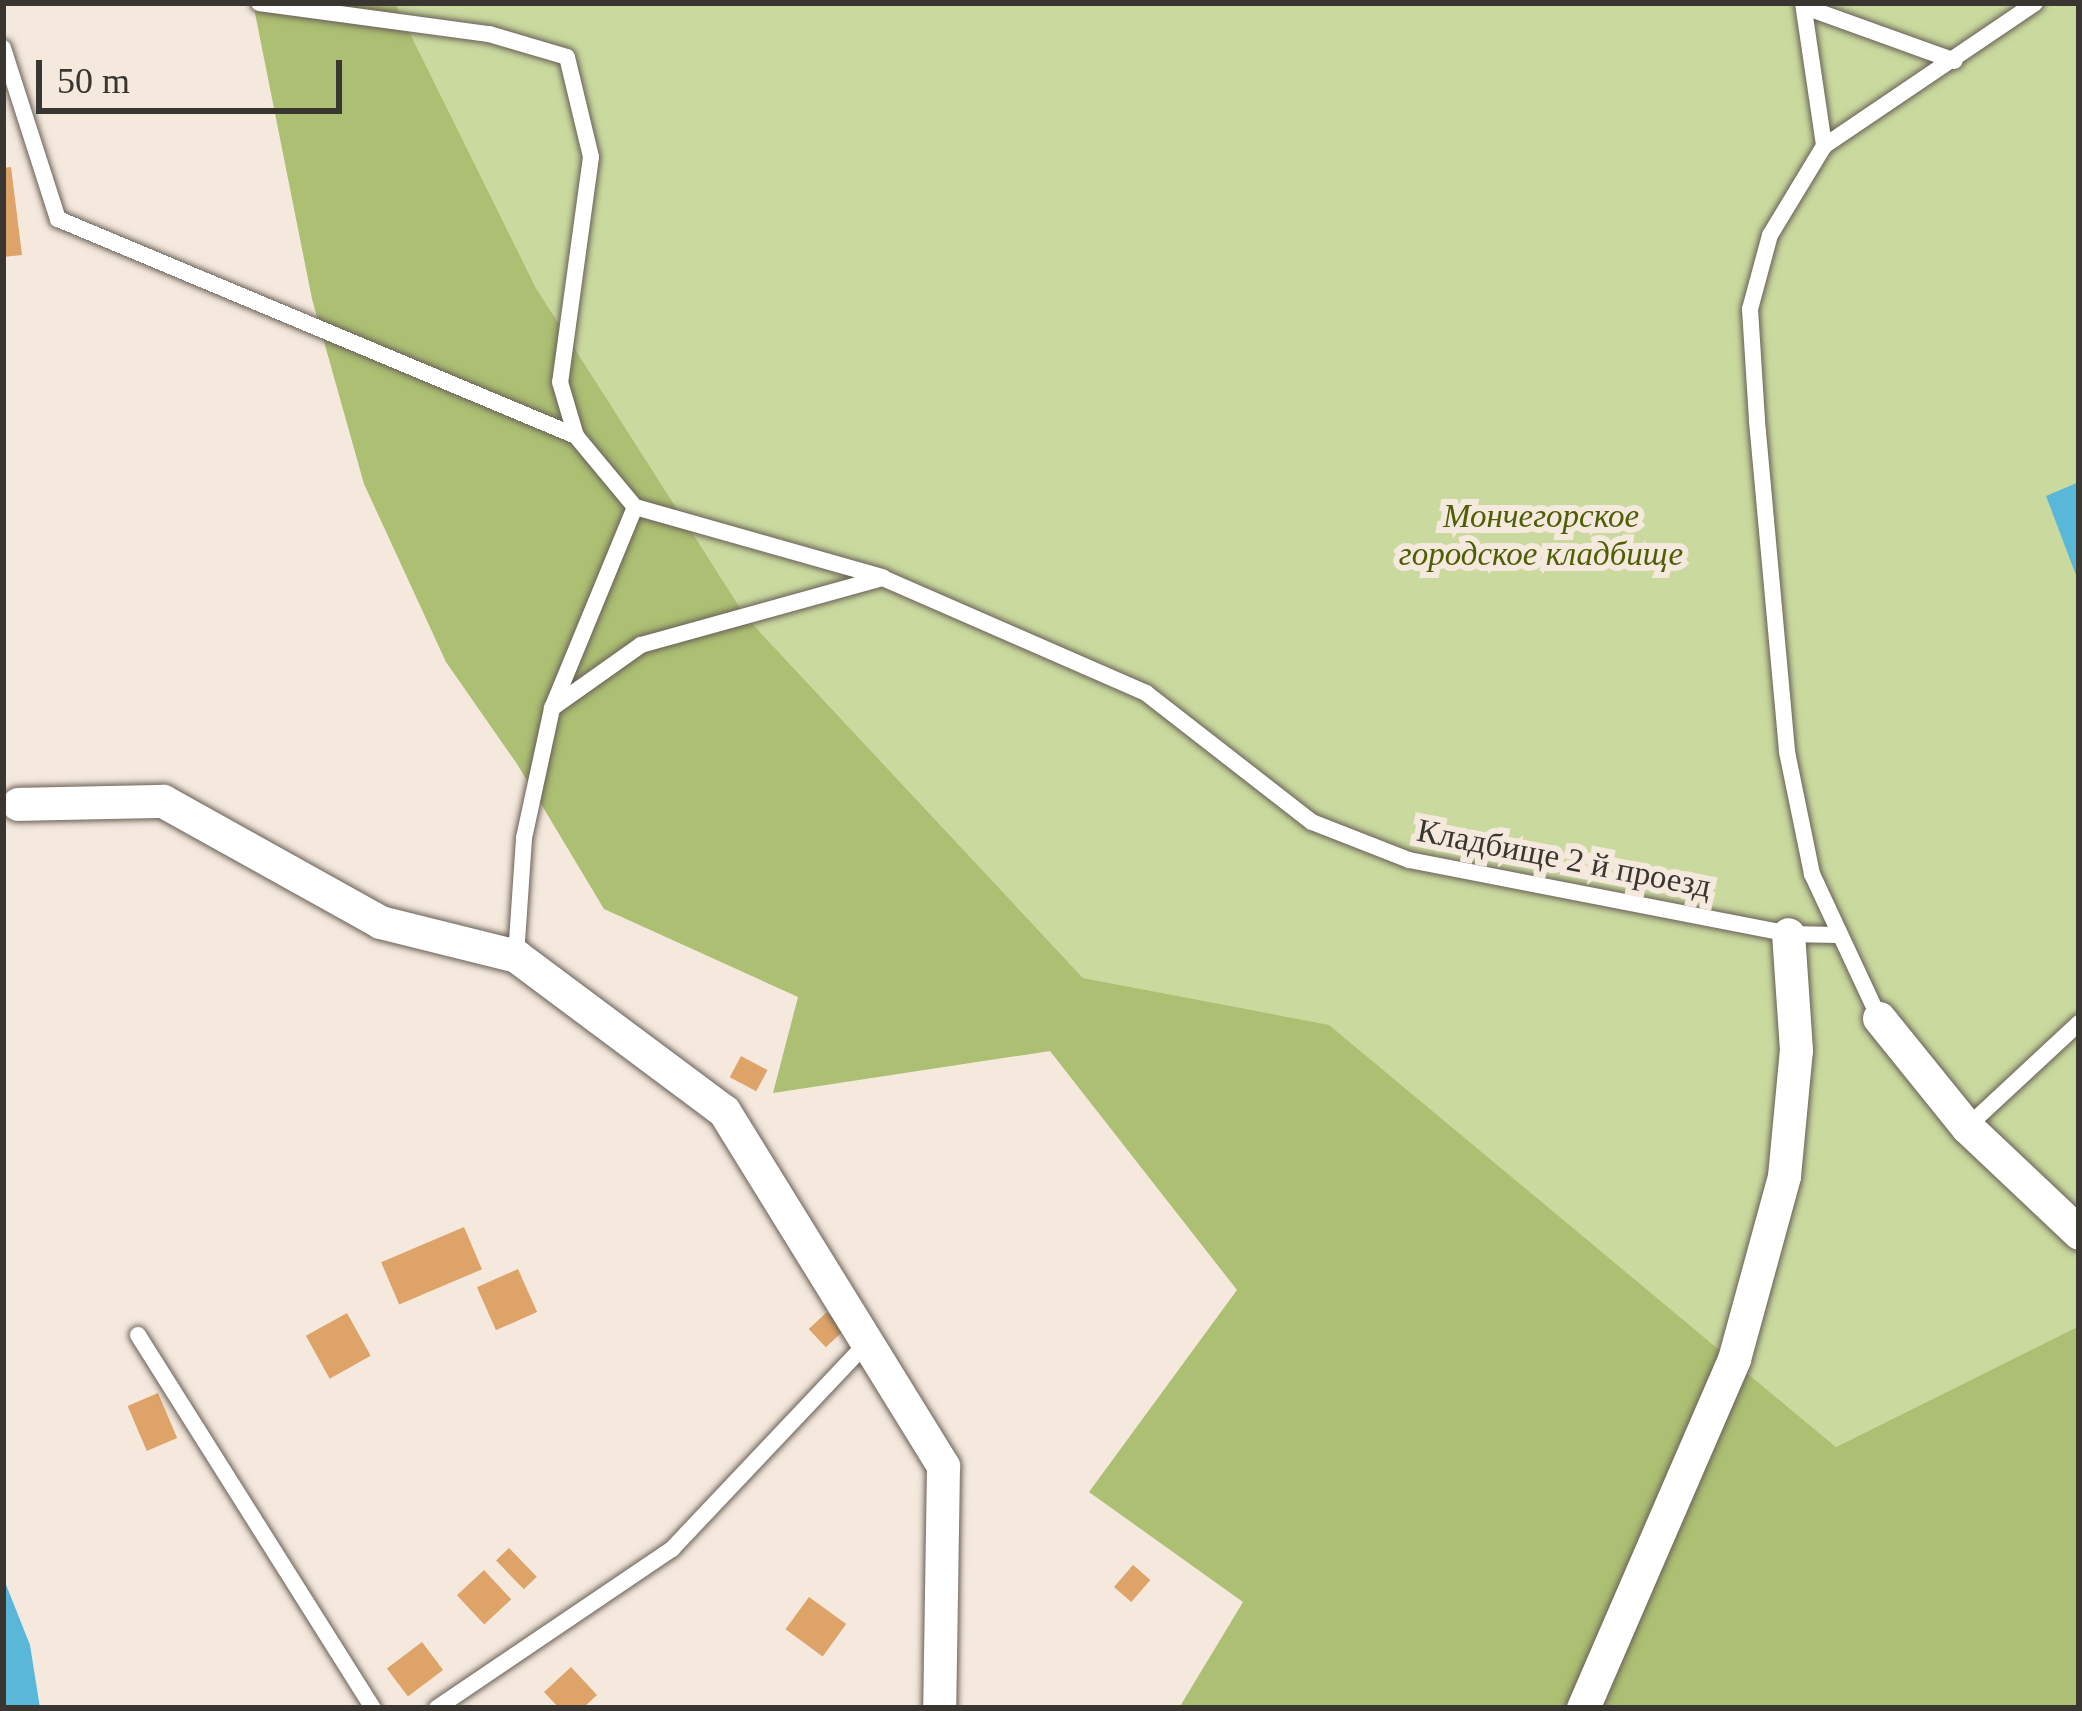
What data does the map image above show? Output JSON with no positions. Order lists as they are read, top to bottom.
{
  "streets": {
    "lane": ["Кладбище 2 й проезд"]
  },
  "parks": ["Мончегорское городское кладбище"],
  "scale_bar": "50 m"
}
